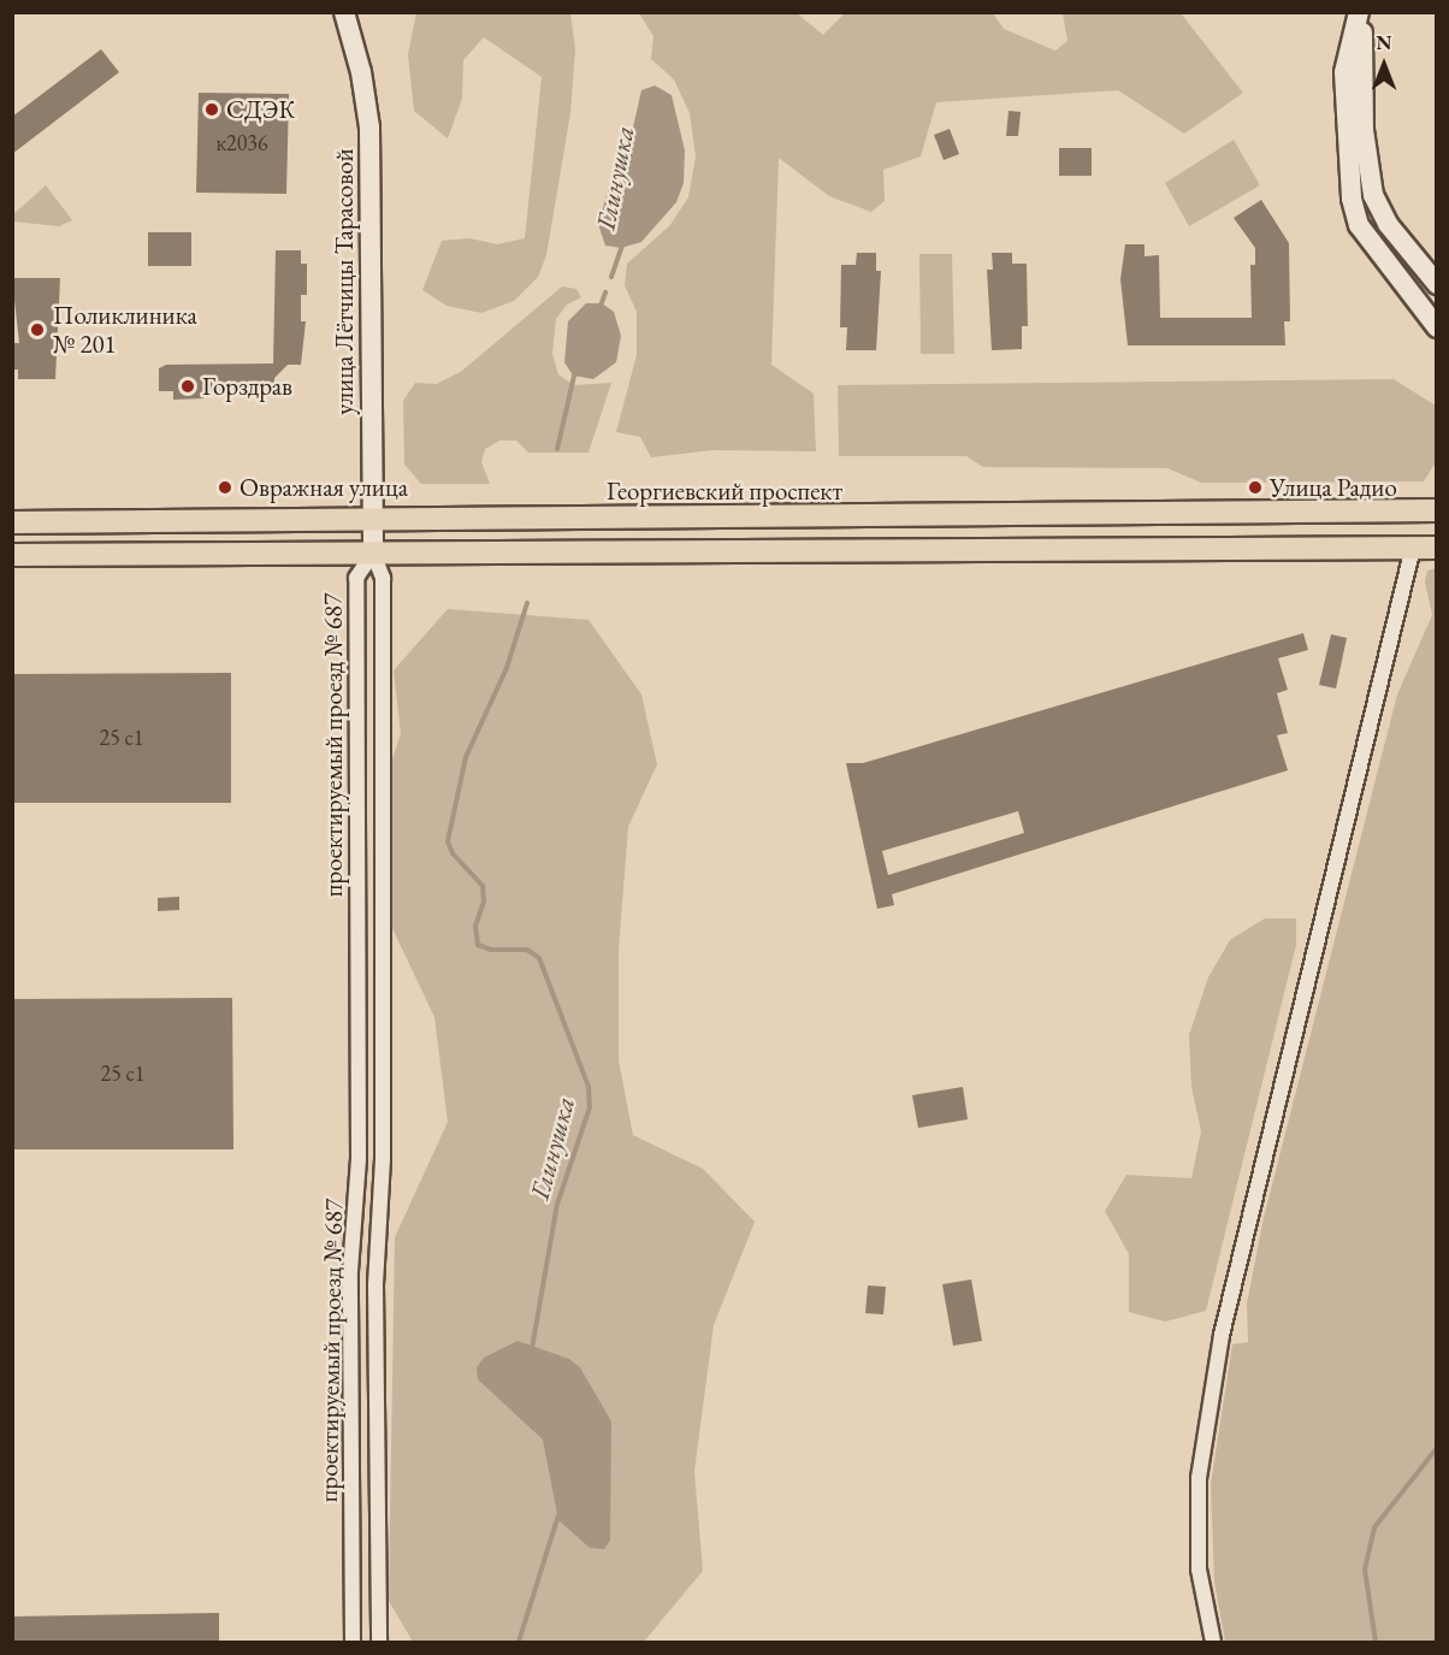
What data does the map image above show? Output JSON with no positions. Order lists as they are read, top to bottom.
{
  "streets": {
    "main road": ["улица Лётчицы Тарасовой", "Георгиевский проспект"],
    "street": ["проектируемый проезд № 687"]
  },
  "crossings": [
    ["улица Лётчицы Тарасовой", "Георгиевский проспект"],
    ["улица Лётчицы Тарасовой", "проектируемый проезд № 687"]
  ],
  "water": ["Глинушка"],
  "places": [
    "СДЭК",
    "Поликлиника № 201",
    "Горздрав",
    "Овражная улица",
    "Улица Радио"
  ],
  "house_numbers": ["к2036", "25 с1", "25 с1"],
  "north": "top"
}
